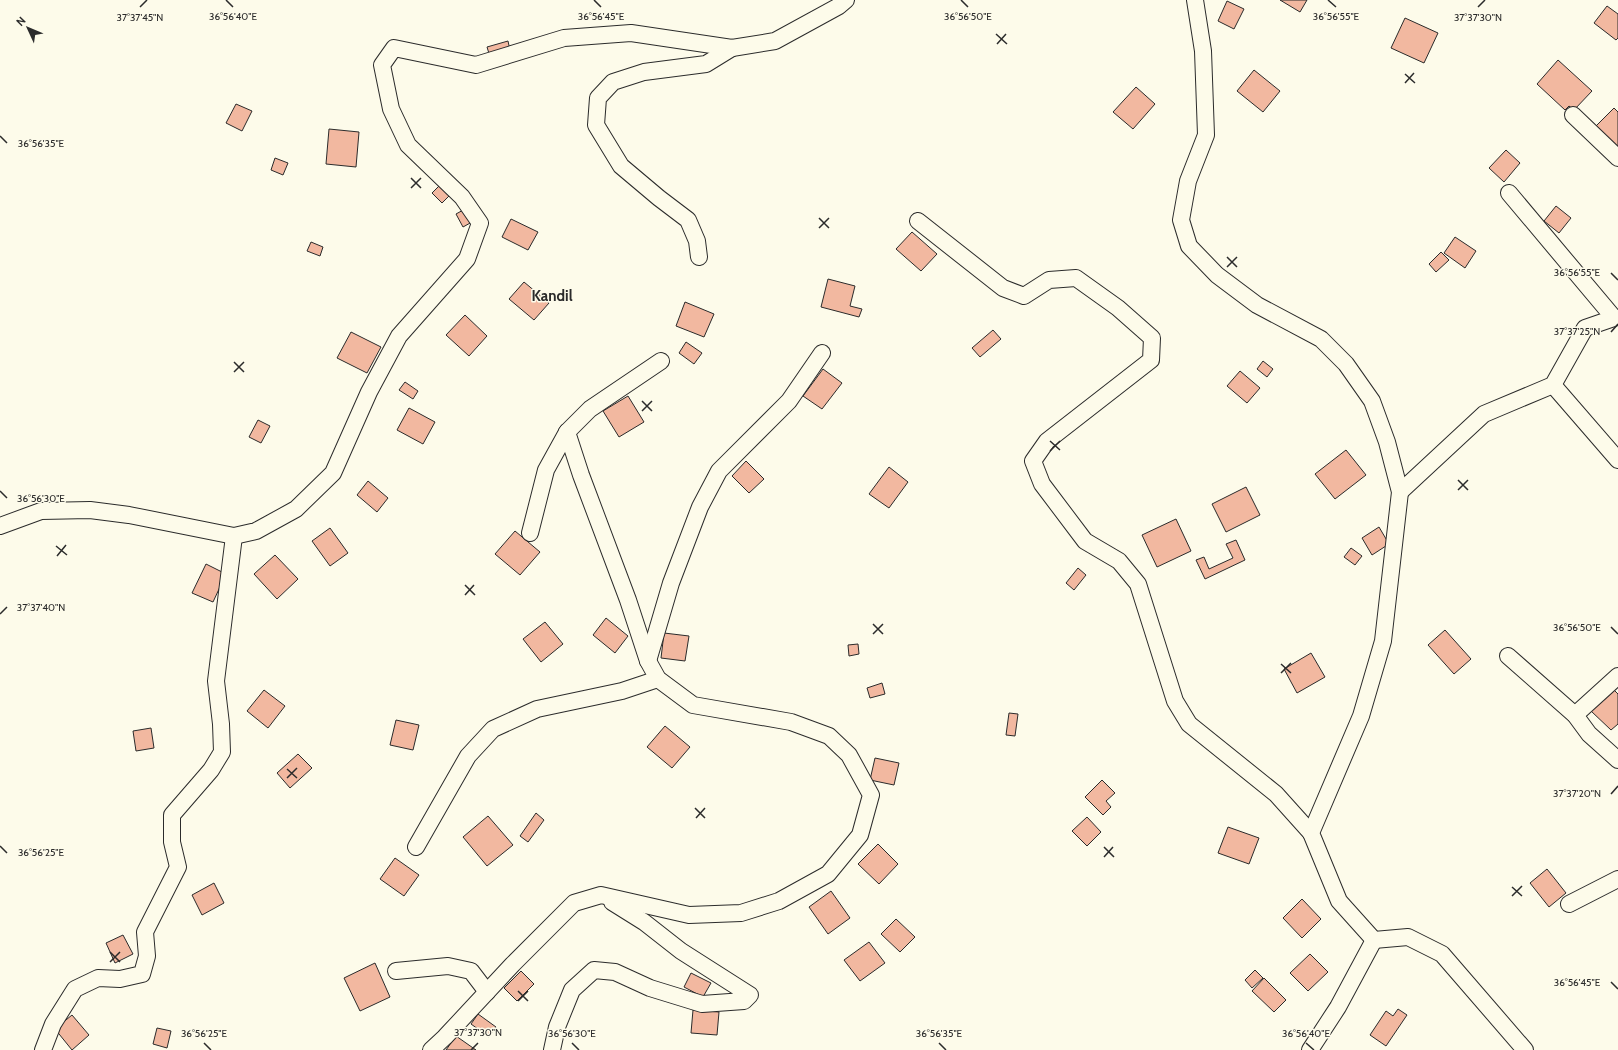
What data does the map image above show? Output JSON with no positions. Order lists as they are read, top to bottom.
{
  "districts": ["Kandil"],
  "north": "top left",
  "coordinates": [
    "36°56'40\"E",
    "36°56'45\"E",
    "36°56'50\"E",
    "36°56'55\"E",
    "37°37'45\"N",
    "37°37'30\"N",
    "36°56'35\"E",
    "37°37'25\"N",
    "36°56'30\"E",
    "37°37'40\"N",
    "37°37'20\"N",
    "36°56'25\"E"
  ]
}
